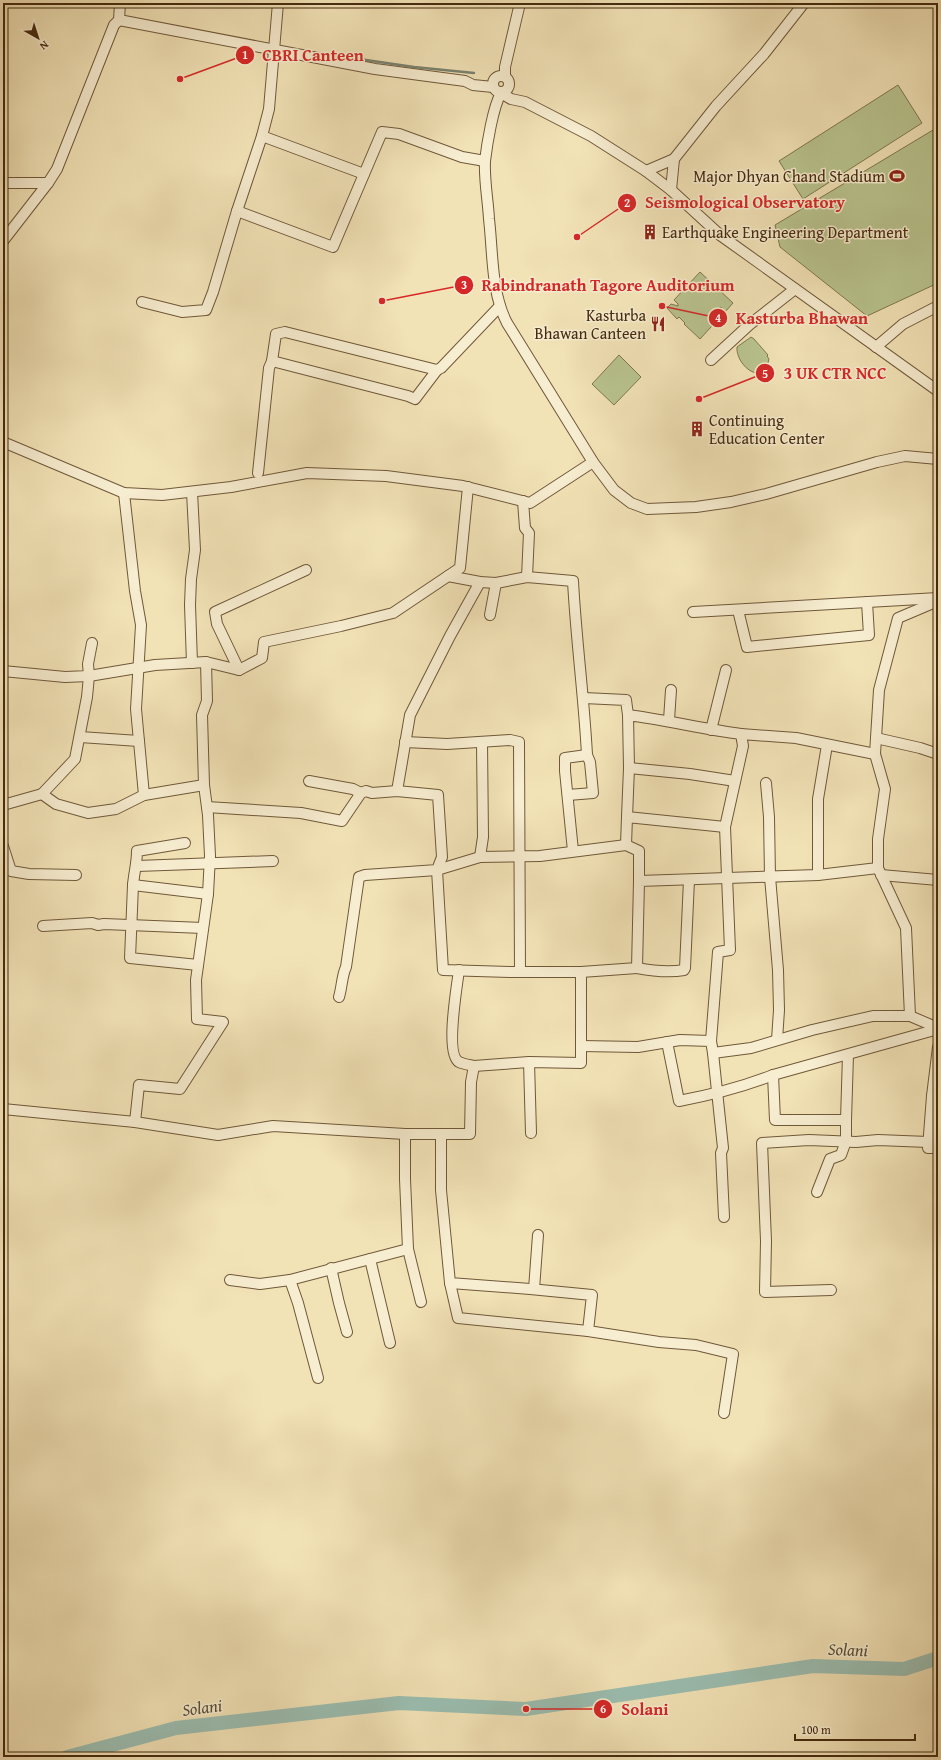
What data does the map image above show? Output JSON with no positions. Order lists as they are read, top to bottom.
{
  "water": ["Solani"],
  "places": {
    "other": [
      "CBRI Canteen",
      "Seismological Observatory",
      "Rabindranath Tagore Auditorium",
      "Kasturba Bhawan",
      "3 UK CTR NCC",
      "Solani"
    ],
    "sports": ["Major Dhyan Chand Stadium"],
    "building": ["Earthquake Engineering Department", "Continuing Education Center"],
    "restaurant": ["Kasturba Bhawan Canteen"]
  },
  "scale_bar": "100 m",
  "north": "bottom right"
}
